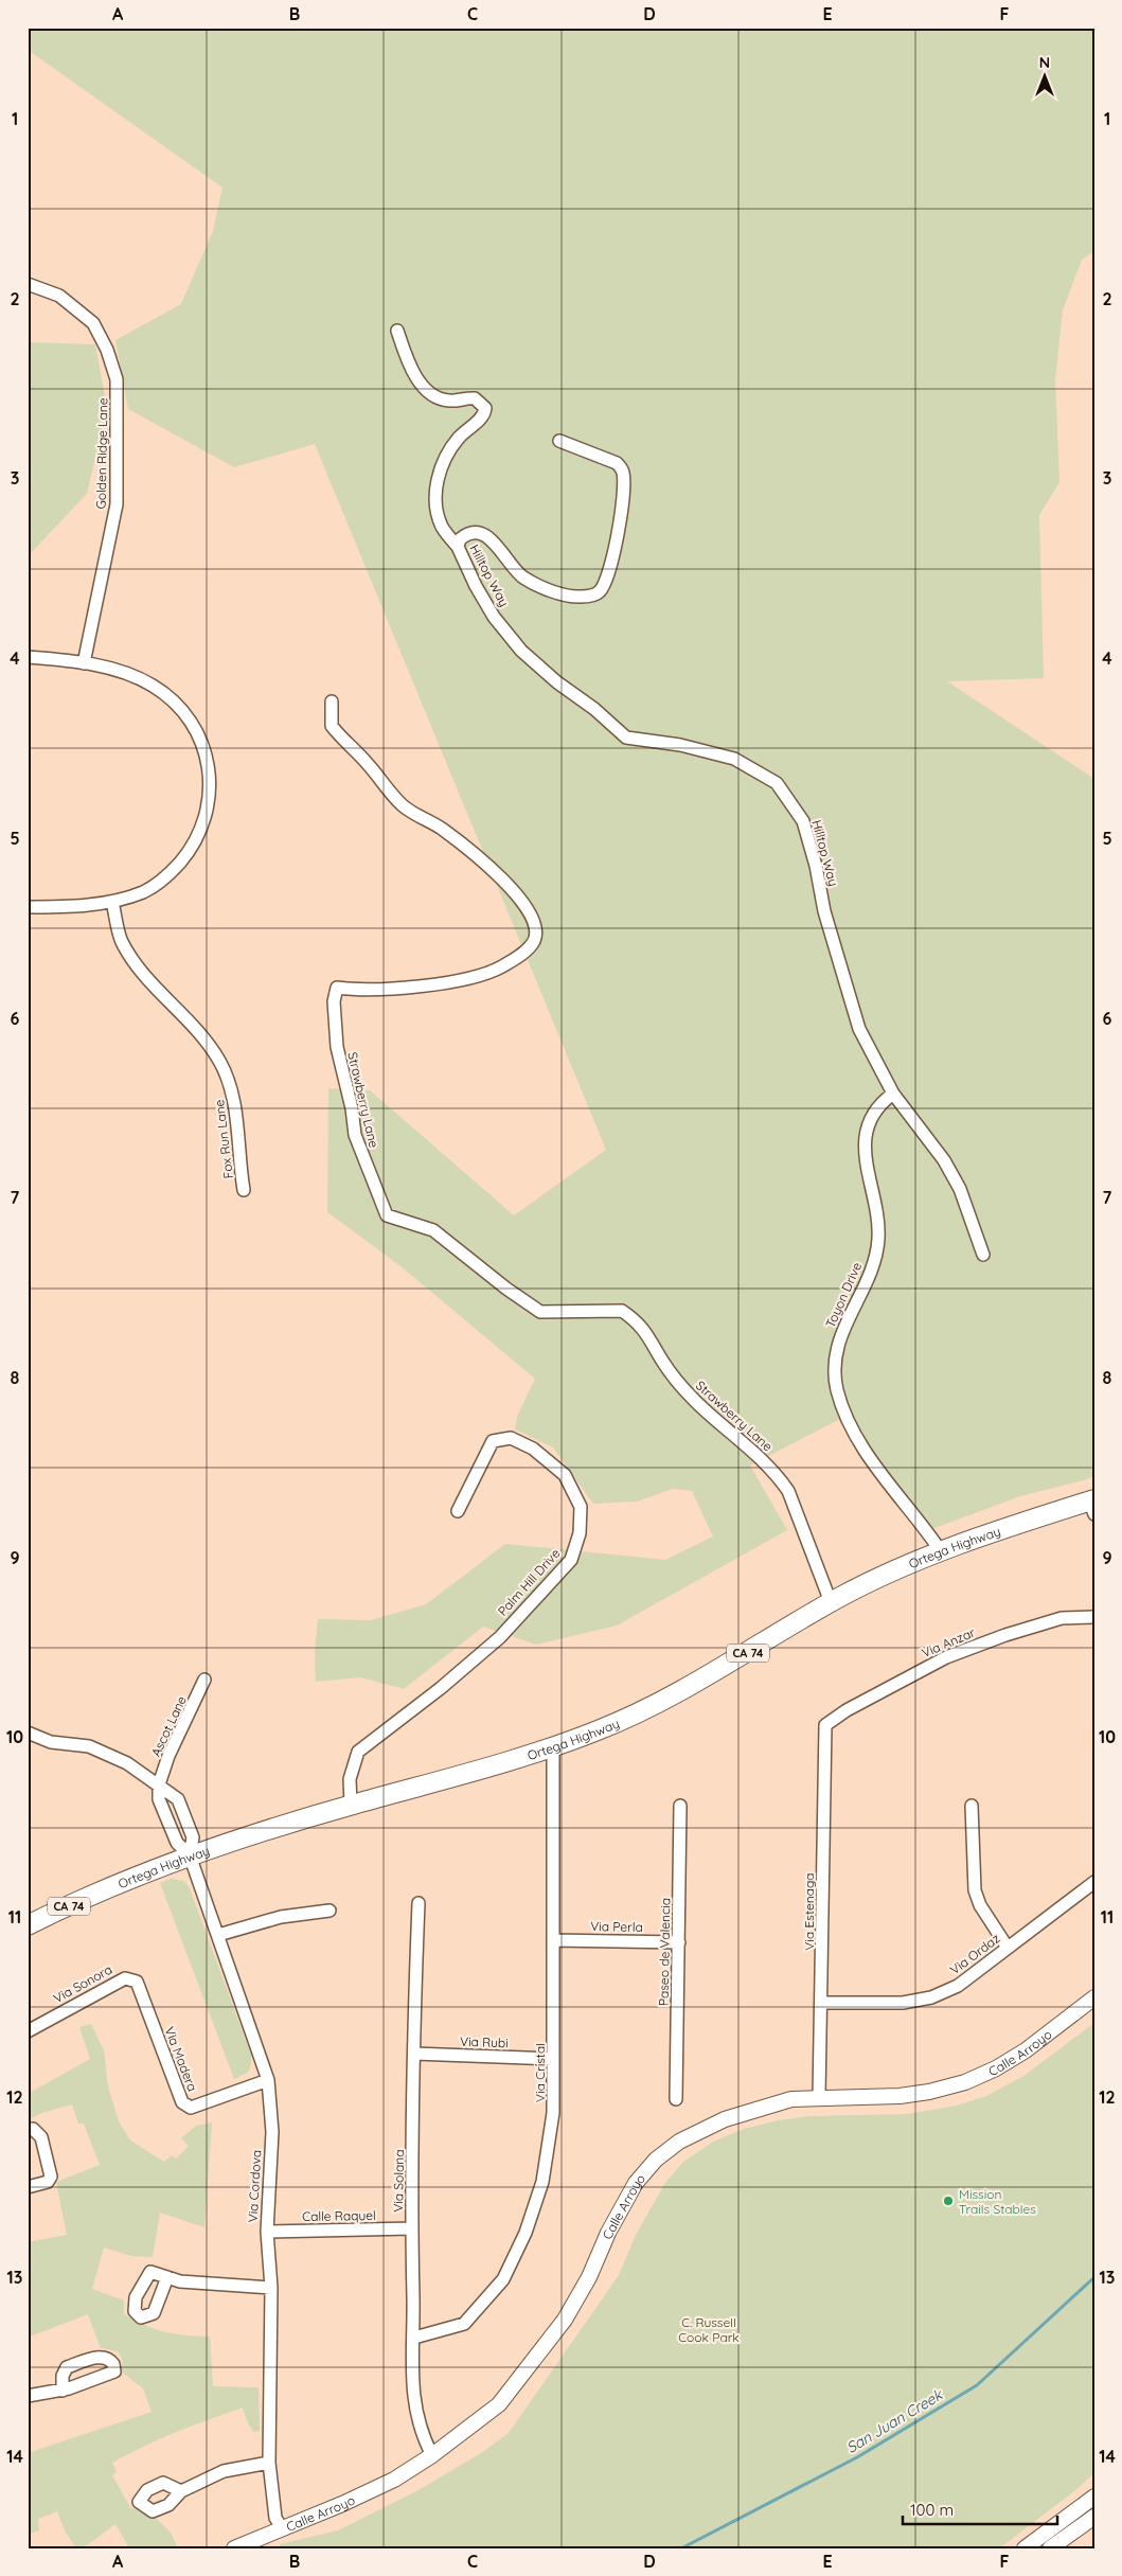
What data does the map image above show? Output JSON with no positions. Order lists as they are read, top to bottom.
{
  "streets": {
    "main road": ["Ortega Highway", "CA 74"],
    "street": [
      "Golden Ridge Lane",
      "Hilltop Way",
      "Strawberry Lane",
      "Fox Run Lane",
      "Toyon Drive",
      "Palm Hill Drive",
      "Via Anzar",
      "Ascot Lane",
      "Via Estenaga",
      "Via Perla",
      "Paseo de Valencia",
      "Via Ordaz",
      "Via Sonora",
      "Via Rubi",
      "Calle Arroyo",
      "Via Madera",
      "Via Cristal",
      "Via Solana",
      "Via Cordova",
      "Calle Raquel"
    ]
  },
  "crossings": [
    ["Hilltop Way", "Toyon Drive"],
    ["Strawberry Lane", "Ortega Highway"],
    ["Toyon Drive", "Ortega Highway"],
    ["Ortega Highway", "Palm Hill Drive"],
    ["Ortega Highway", "Via Cristal"],
    ["Ortega Highway", "Via Cordova"],
    ["Via Anzar", "Via Estenaga"],
    ["Via Estenaga", "Via Ordaz"],
    ["Via Estenaga", "Calle Arroyo"],
    ["Via Perla", "Paseo de Valencia"],
    ["Via Perla", "Via Cristal"],
    ["Via Sonora", "Via Madera"],
    ["Via Rubi", "Via Cristal"],
    ["Via Rubi", "Via Solana"],
    ["Calle Arroyo", "Via Solana"],
    ["Calle Arroyo", "Via Cordova"],
    ["Via Madera", "Via Cordova"],
    ["Via Cristal", "Via Solana"],
    ["Via Solana", "Calle Raquel"],
    ["Via Cordova", "Calle Raquel"]
  ],
  "water": ["San Juan Creek"],
  "parks": ["C. Russell Cook Park"],
  "places": ["Mission Trails Stables"],
  "scale_bar": "100 m",
  "north": "top",
  "grid": {
    "columns": [
      "A",
      "B",
      "C",
      "D",
      "E",
      "F"
    ],
    "rows": [
      "1",
      "2",
      "3",
      "4",
      "5",
      "6",
      "7",
      "8",
      "9",
      "10",
      "11",
      "12",
      "13",
      "14"
    ]
  }
}
